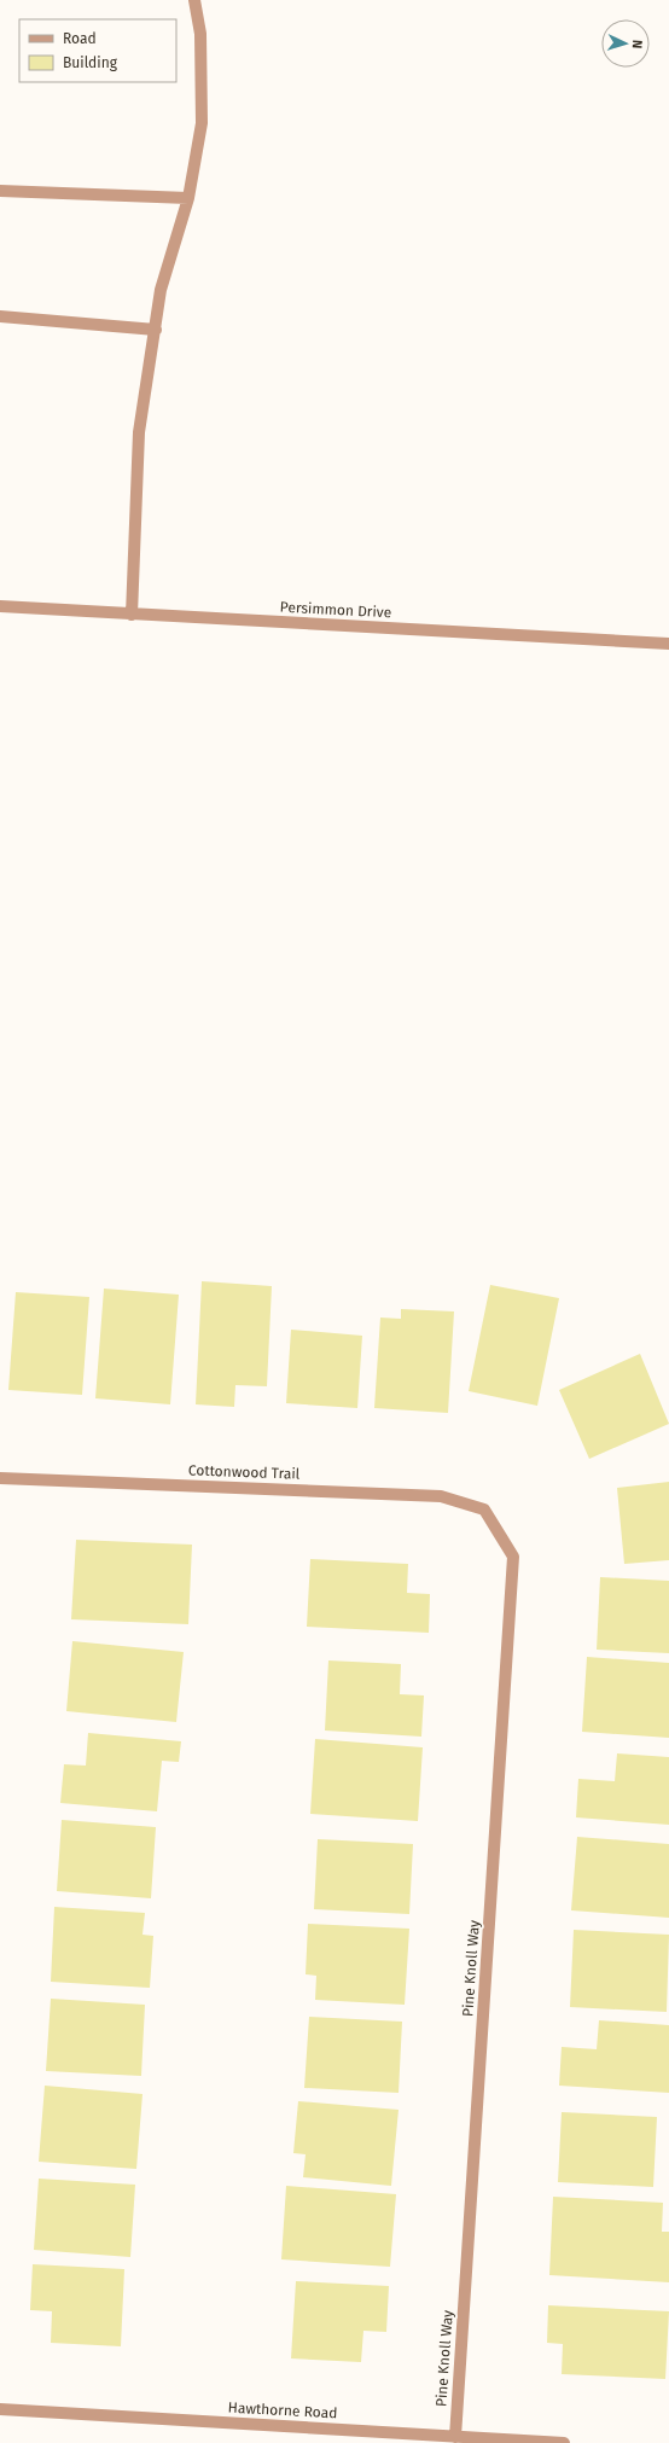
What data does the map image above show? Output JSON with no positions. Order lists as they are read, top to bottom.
{
  "streets": {
    "street": [
      "Persimmon Drive",
      "Cottonwood Trail",
      "Pine Knoll Way",
      "Hawthorne Road"
    ]
  },
  "crossings": [
    ["Cottonwood Trail", "Pine Knoll Way"],
    ["Pine Knoll Way", "Hawthorne Road"]
  ],
  "legend": ["Road", "Building"],
  "north": "right"
}
